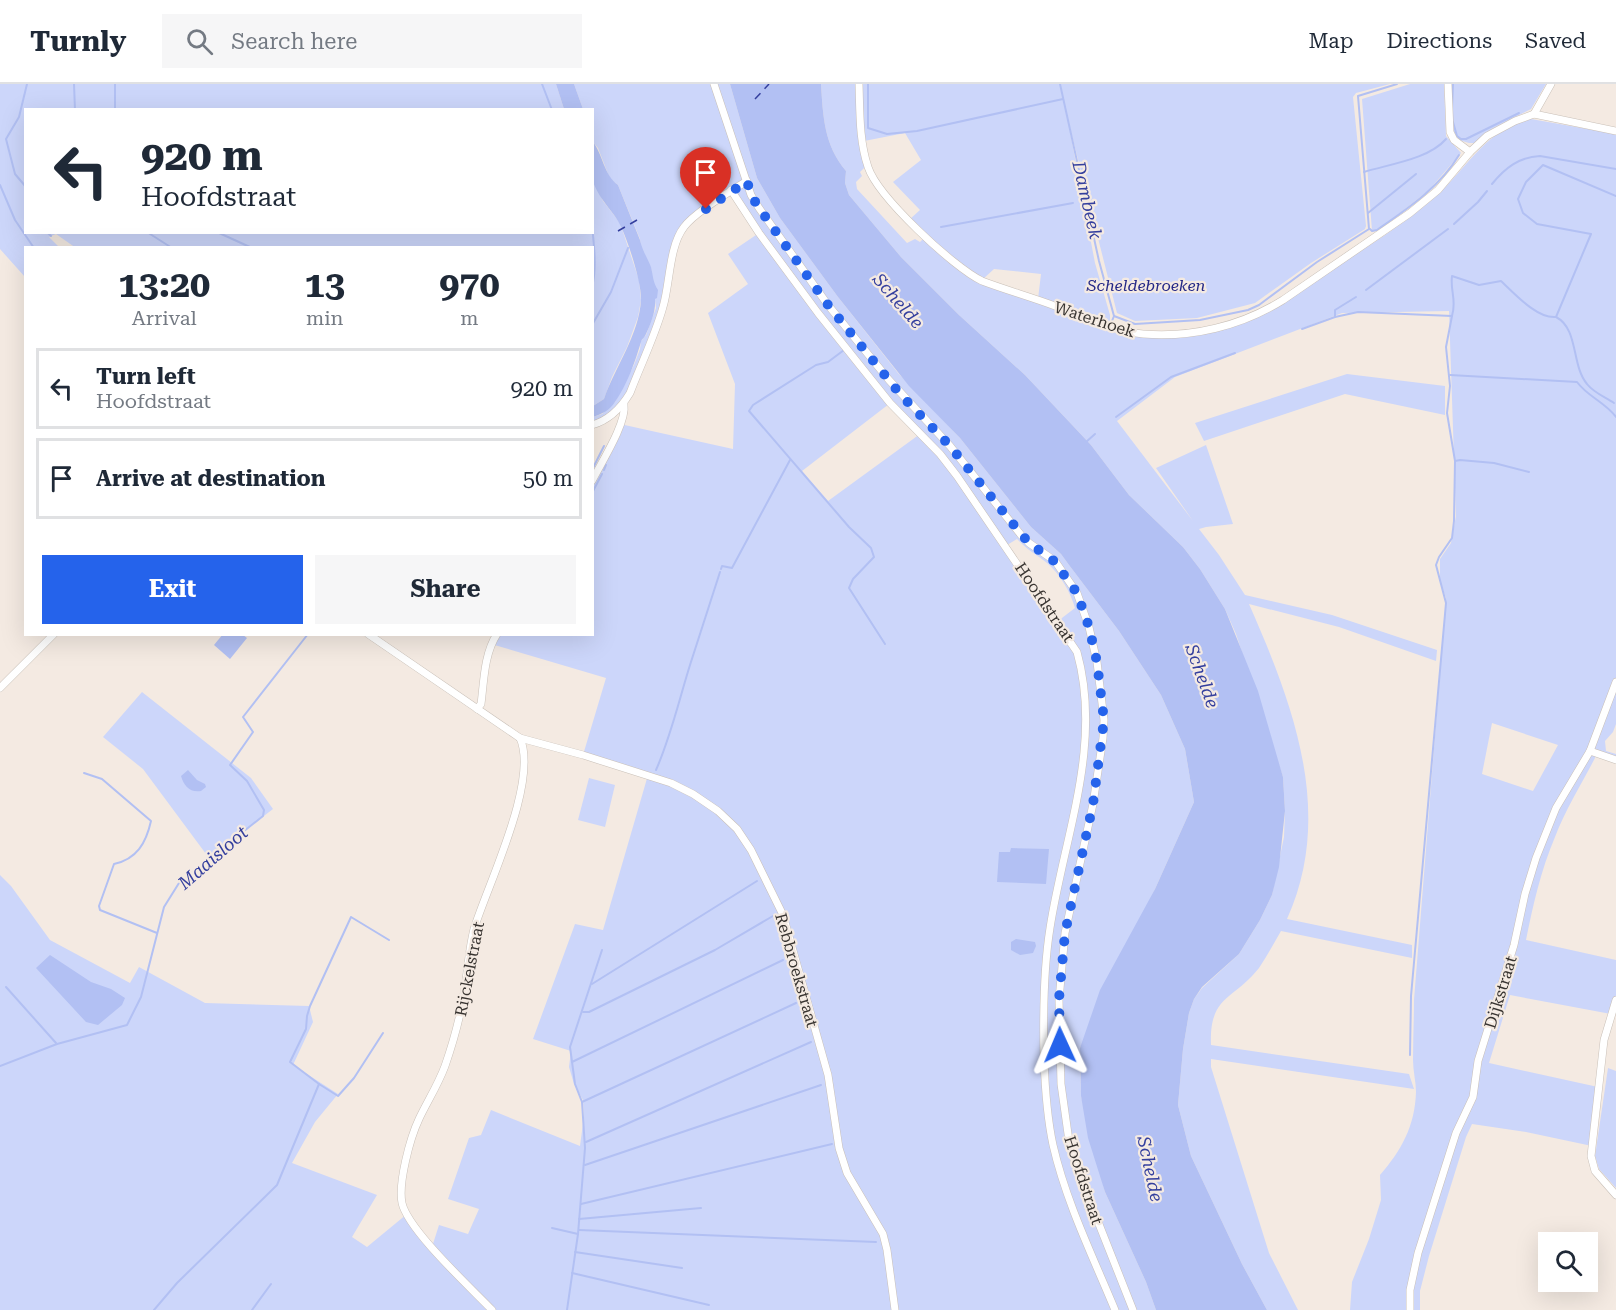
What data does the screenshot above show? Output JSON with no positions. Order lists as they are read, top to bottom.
{
  "streets": {
    "street": [
      "Waterhoek",
      "Hoofdstraat",
      "Rijckelstraat",
      "Rebbroekstraat",
      "Dijkstraat"
    ]
  },
  "crossings": [
    ["Rijckelstraat", "Rebbroekstraat"]
  ],
  "water": ["Dambeek", "Schelde", "Maaisloot"],
  "parks": ["Scheldebroeken"],
  "page": {
    "header": "Turnly",
    "search": "Search here",
    "nav": ["Map", "Directions", "Saved"],
    "turn": ["920 m", "Hoofdstraat"],
    "eta": [
      "13:20",
      "Arrival",
      "13",
      "min",
      "970",
      "m"
    ],
    "list": [
      {
        "name": "Turn left",
        "note": "Hoofdstraat",
        "value": "920 m"
      },
      {
        "name": "Arrive at destination",
        "value": "50 m"
      }
    ],
    "buttons": ["Exit", "Share"]
  }
}
